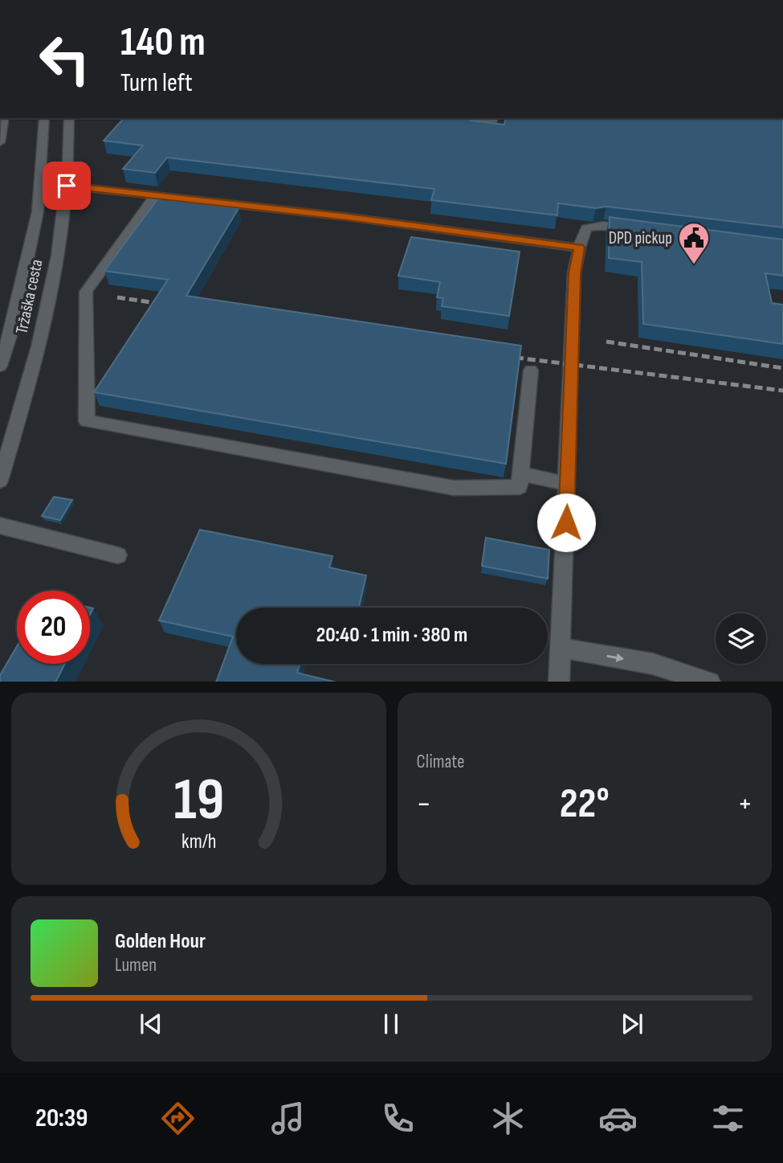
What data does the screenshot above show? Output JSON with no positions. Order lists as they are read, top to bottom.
{
  "streets": {
    "street": ["Tržaška cesta"]
  },
  "places": {
    "public building": ["DPD pickup"]
  },
  "page": {
    "turn": ["140 m", "Turn left"],
    "limit": "20",
    "trip": "20:40 · 1 min · 380 m",
    "tile": "Climate",
    "heat": ["−", "22°", "+"],
    "song": ["Golden Hour", "Lumen"],
    "tabs": "20:39",
    "gauge": ["19", "km/h"]
  }
}
